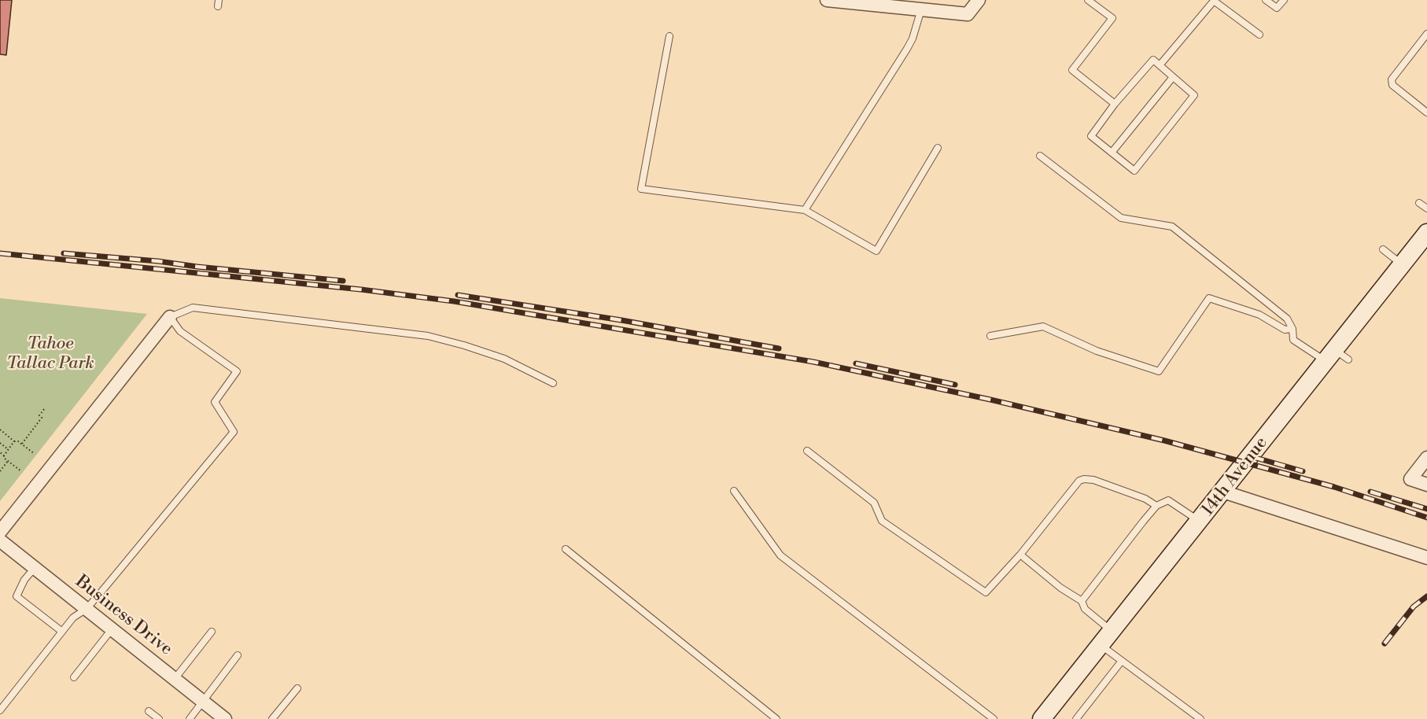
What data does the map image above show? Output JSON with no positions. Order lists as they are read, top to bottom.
{
  "streets": {
    "main road": ["14th Avenue"],
    "street": ["Business Drive"]
  },
  "parks": ["Tahoe Tallac Park"]
}
